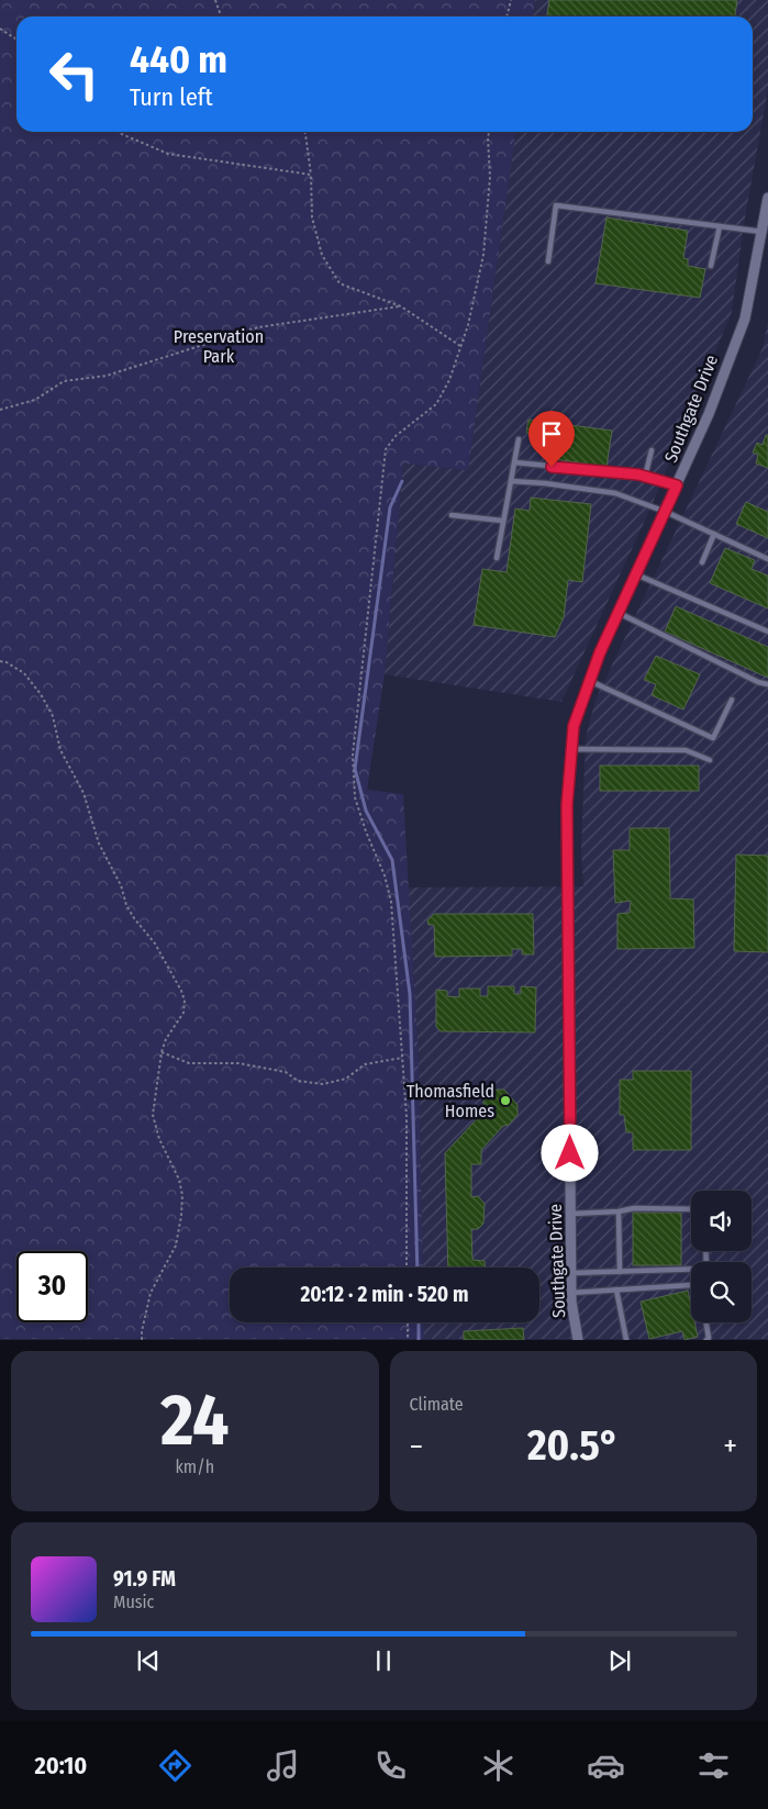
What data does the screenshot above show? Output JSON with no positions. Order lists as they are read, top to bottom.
{
  "streets": {
    "street": ["Southgate Drive"]
  },
  "parks": ["Preservation Park"],
  "places": ["Thomasfield Homes"],
  "page": {
    "turn": ["440 m", "Turn left"],
    "limit": "30",
    "trip": "20:12 · 2 min · 520 m",
    "tile": [
      ["24", "km/h"],
      "Climate"
    ],
    "heat": ["−", "20.5°", "+"],
    "song": ["91.9 FM", "Music"],
    "tabs": "20:10"
  }
}
